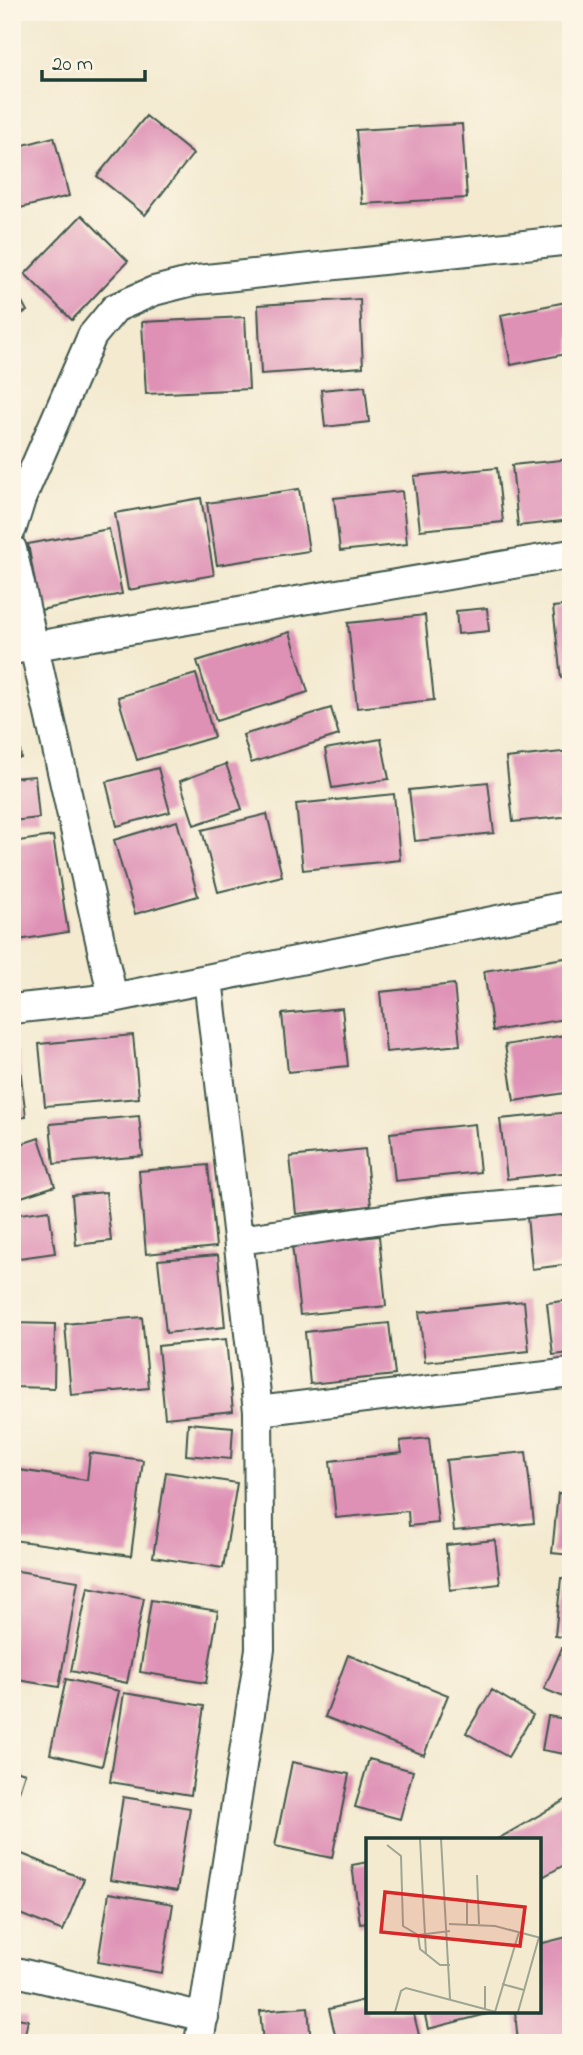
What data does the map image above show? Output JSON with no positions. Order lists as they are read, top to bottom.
{
  "scale_bar": "20 m"
}
